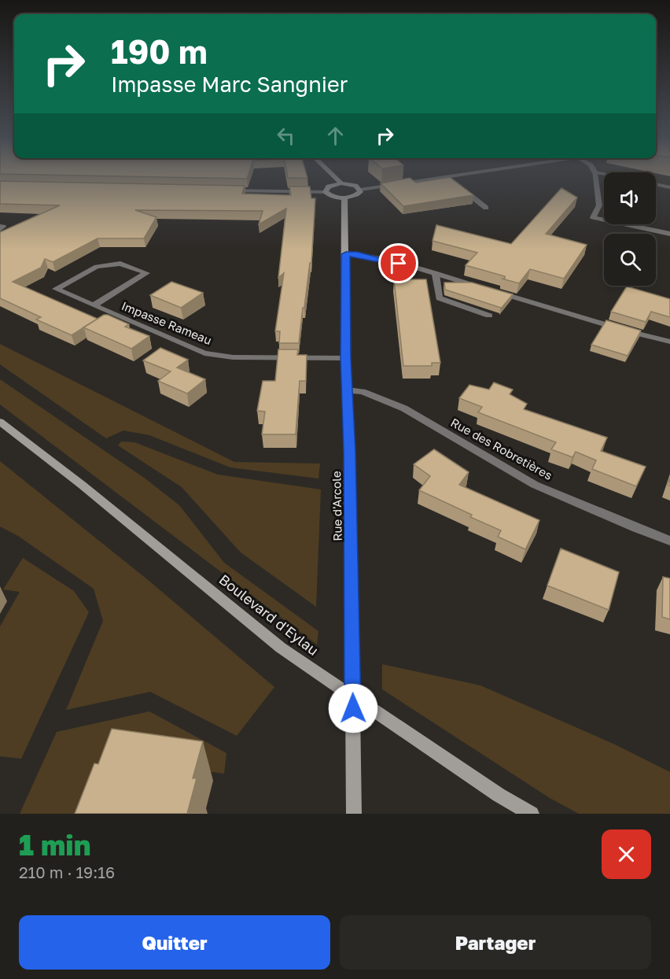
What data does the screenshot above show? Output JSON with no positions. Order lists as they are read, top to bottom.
{
  "streets": {
    "main road": ["Rue d'Arcole", "Boulevard d'Eylau"],
    "street": ["Impasse Rameau", "Rue des Robretières"]
  },
  "crossings": [
    ["Impasse Rameau", "Rue d'Arcole"],
    ["Rue des Robretières", "Rue d'Arcole"]
  ],
  "page": {
    "turn": ["190 m", "Impasse Marc Sangnier"],
    "heading": ["1 min", "210 m · 19:16"],
    "buttons": ["Quitter", "Partager"]
  }
}
